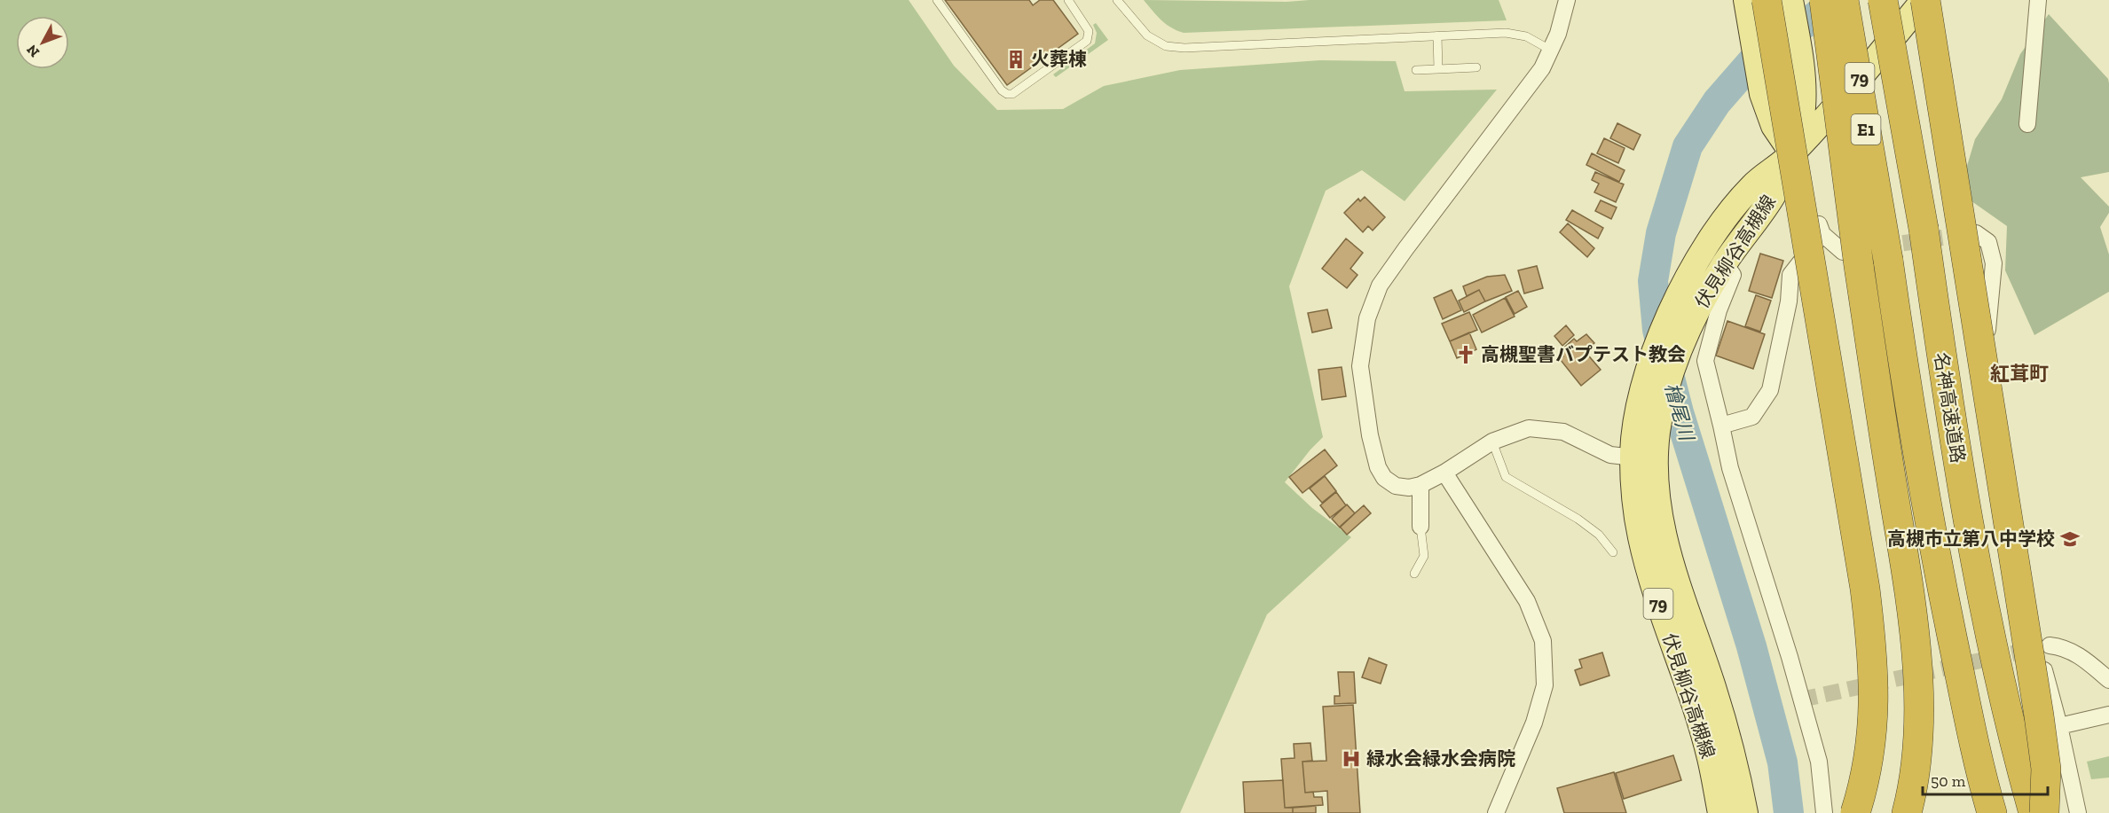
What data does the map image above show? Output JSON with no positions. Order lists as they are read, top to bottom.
{
  "streets": {
    "highway": ["E1", "名神高速道路"],
    "main road": ["79", "伏見柳谷高槻線"]
  },
  "districts": ["紅茸町"],
  "water": ["檜尾川"],
  "places": {
    "building": ["火葬棟"],
    "church": ["高槻聖書バプテスト教会"],
    "school or university": ["高槻市立第八中学校"],
    "hospital": ["緑水会緑水会病院"]
  },
  "scale_bar": "50 m",
  "north": "bottom left"
}
